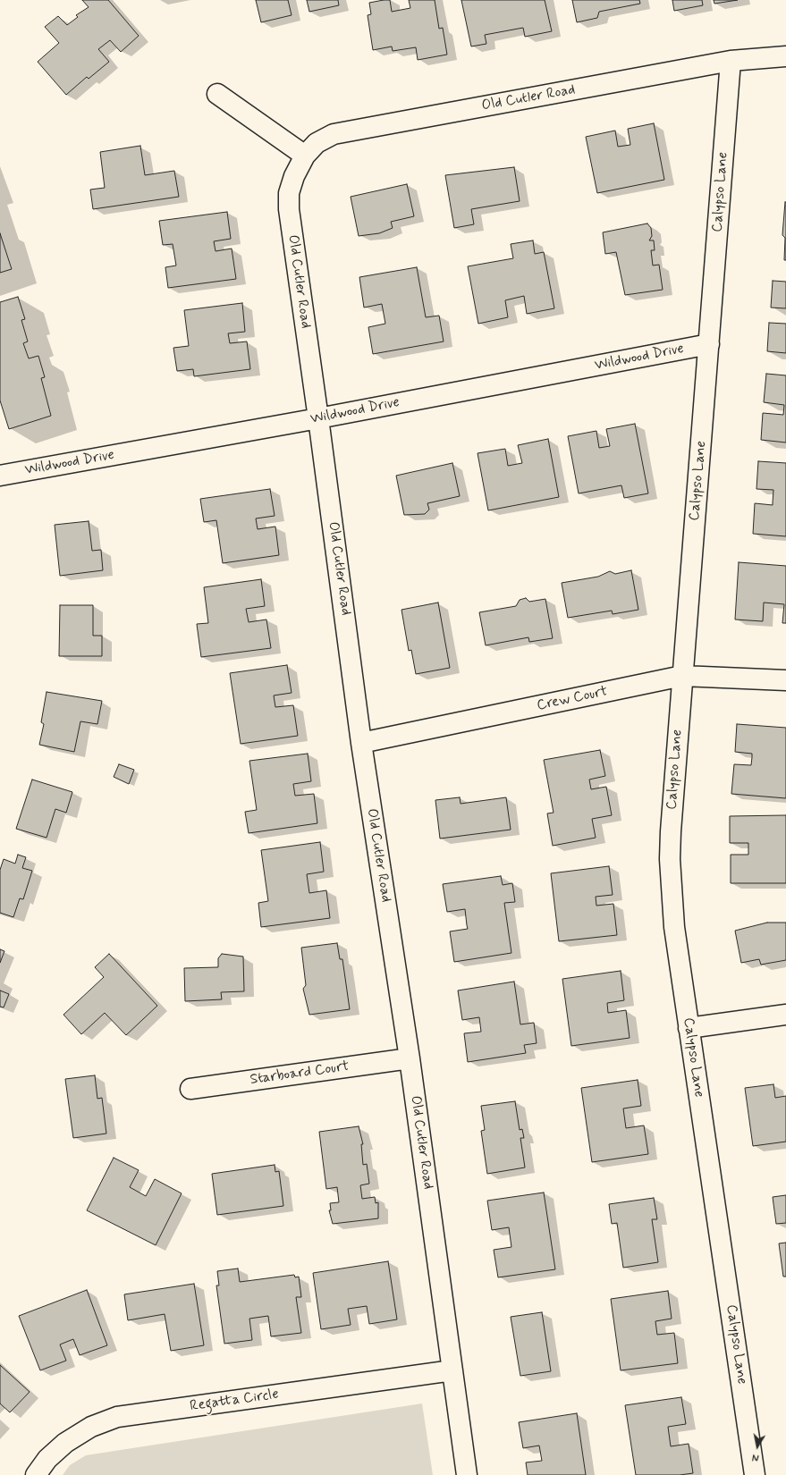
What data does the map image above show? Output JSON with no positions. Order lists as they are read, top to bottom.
{
  "streets": {
    "street": [
      "Old Cutler Road",
      "Calypso Lane",
      "Wildwood Drive",
      "Crew Court",
      "Starboard Court",
      "Regatta Circle"
    ]
  },
  "crossings": [
    ["Old Cutler Road", "Calypso Lane"],
    ["Old Cutler Road", "Wildwood Drive"],
    ["Old Cutler Road", "Crew Court"],
    ["Old Cutler Road", "Starboard Court"],
    ["Old Cutler Road", "Regatta Circle"],
    ["Calypso Lane", "Wildwood Drive"],
    ["Calypso Lane", "Crew Court"]
  ],
  "north": "bottom"
}
